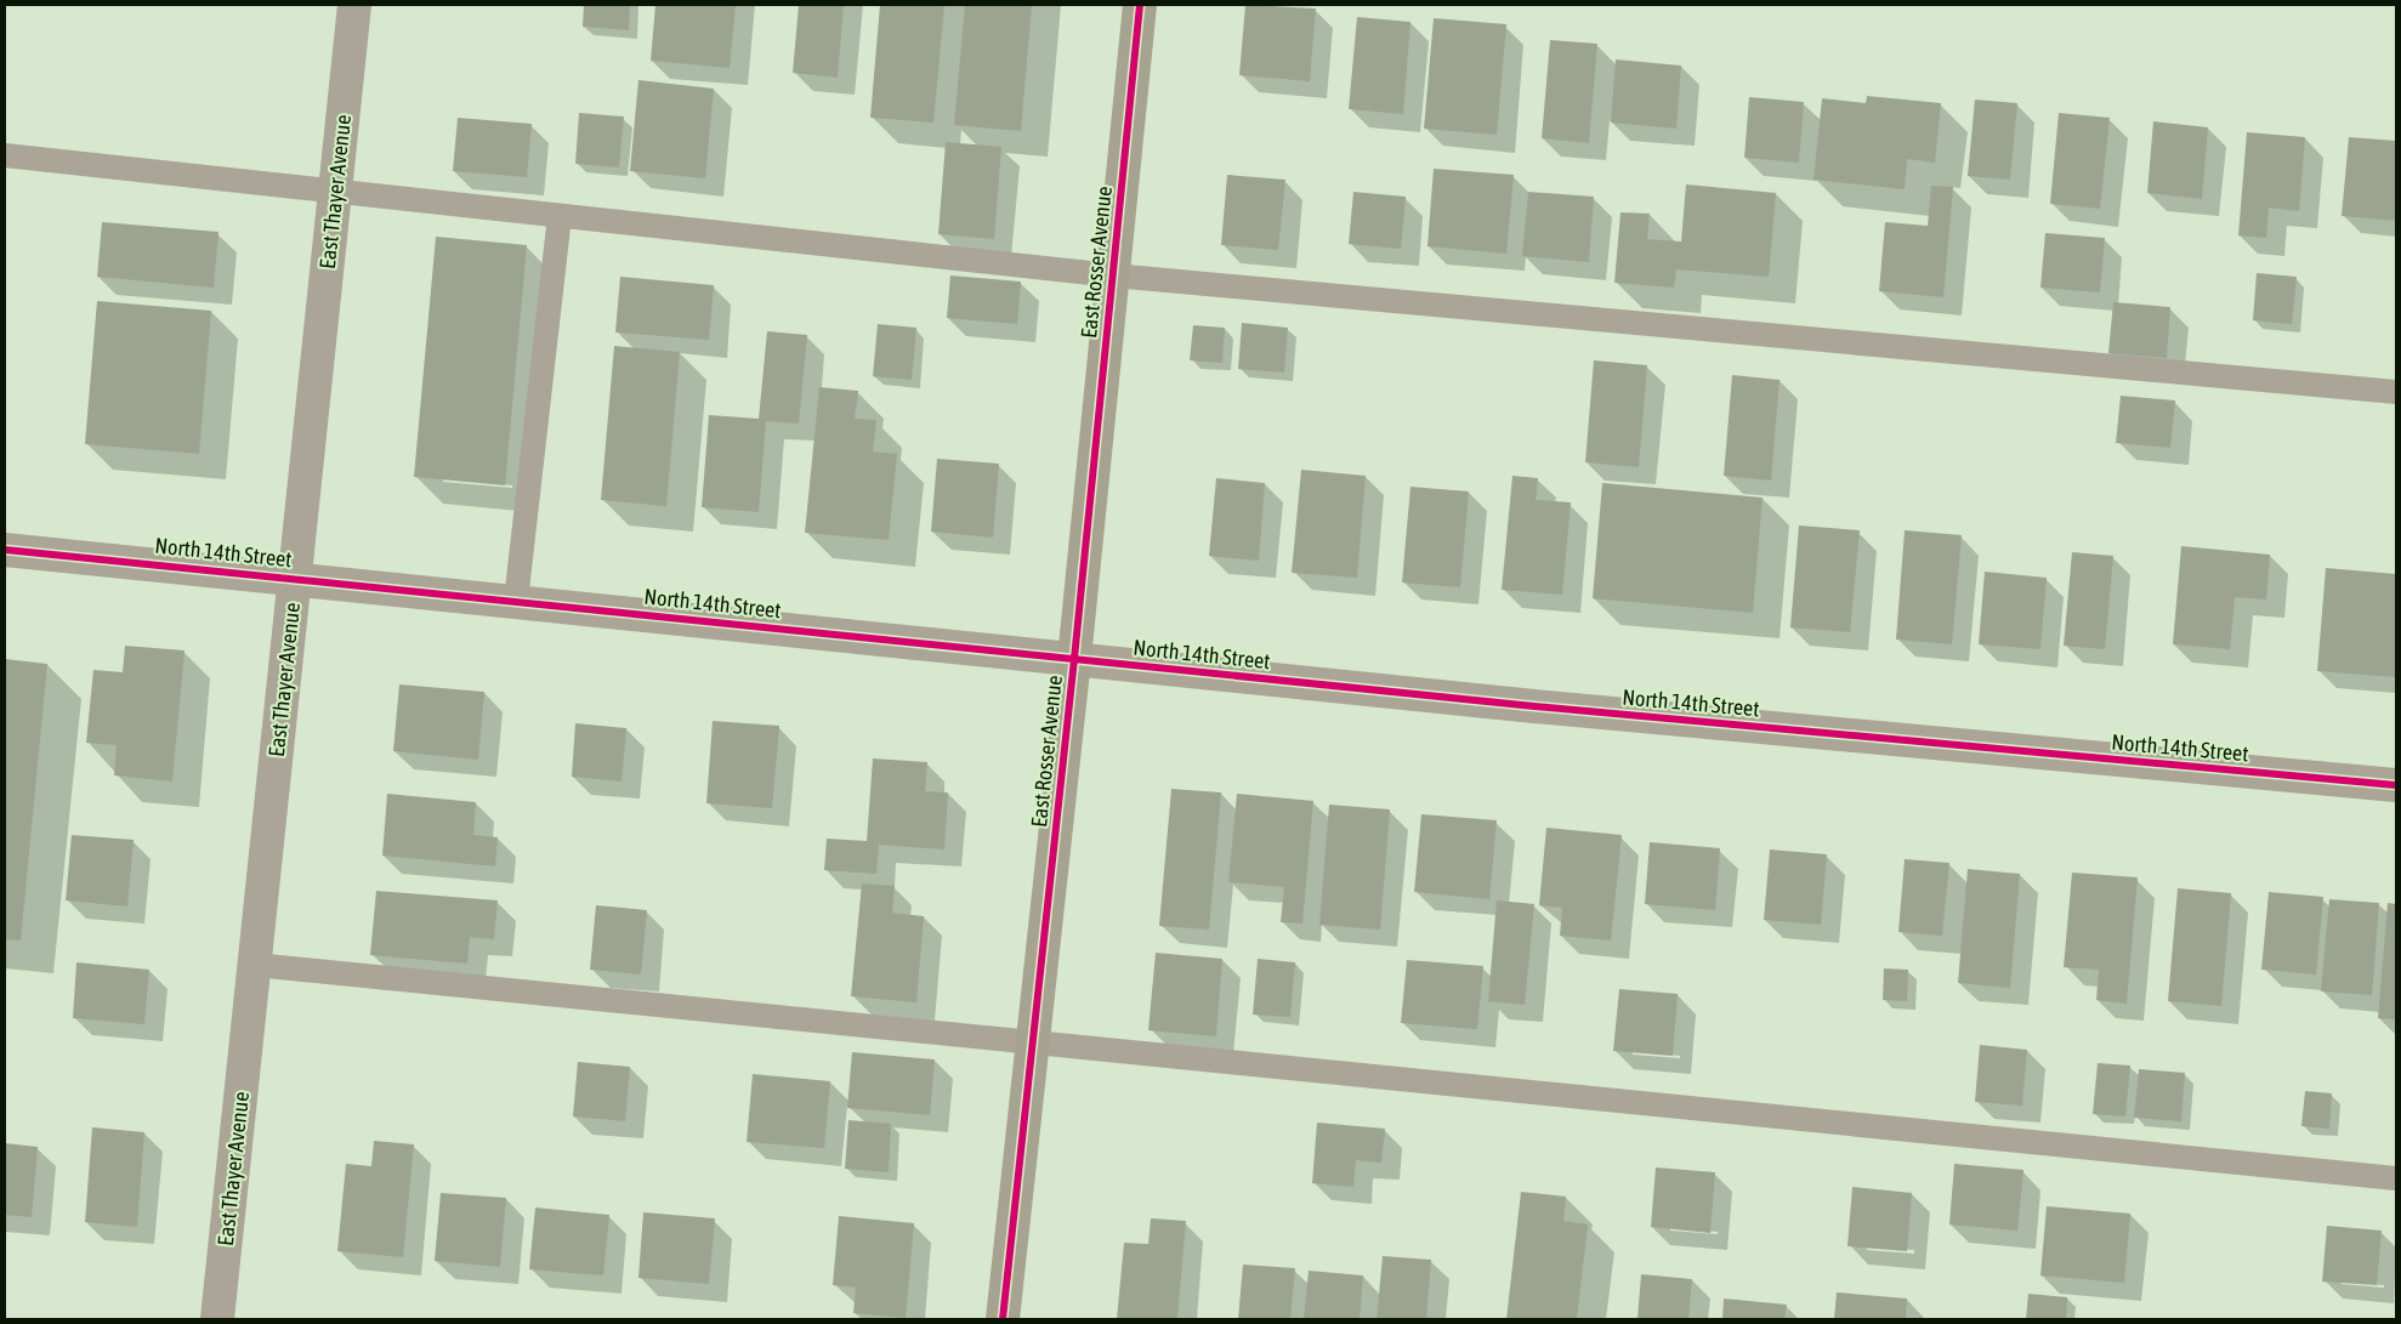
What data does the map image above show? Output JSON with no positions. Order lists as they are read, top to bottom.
{
  "streets": {
    "street": ["East Thayer Avenue", "East Rosser Avenue", "North 14th Street"]
  },
  "crossings": [
    ["East Thayer Avenue", "North 14th Street"],
    ["East Rosser Avenue", "North 14th Street"]
  ]
}
